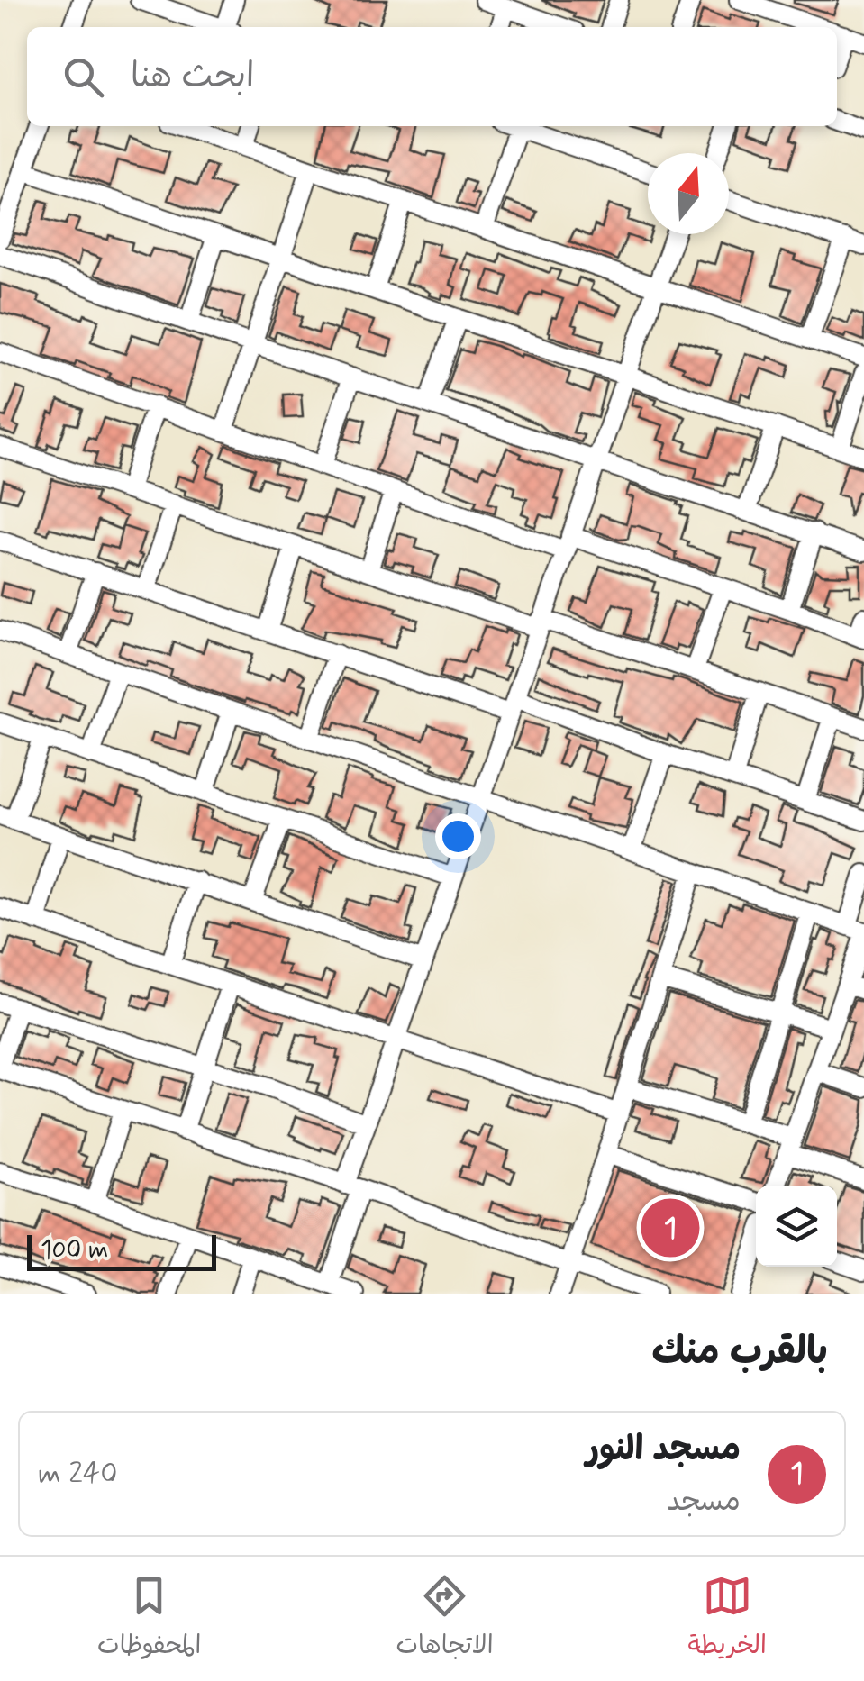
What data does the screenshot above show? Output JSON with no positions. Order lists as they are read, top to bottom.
{
  "scale_bar": "100 m",
  "north": "top",
  "page": {
    "search": "ابحث هنا",
    "pins": "1",
    "scale": "100 m",
    "heading": "بالقرب منك",
    "list": [
      {
        "mark": "1",
        "name": "مسجد النور",
        "note": "مسجد",
        "value": "240 m"
      }
    ],
    "nav": ["الخريطة", "الاتجاهات", "المحفوظات"]
  }
}
